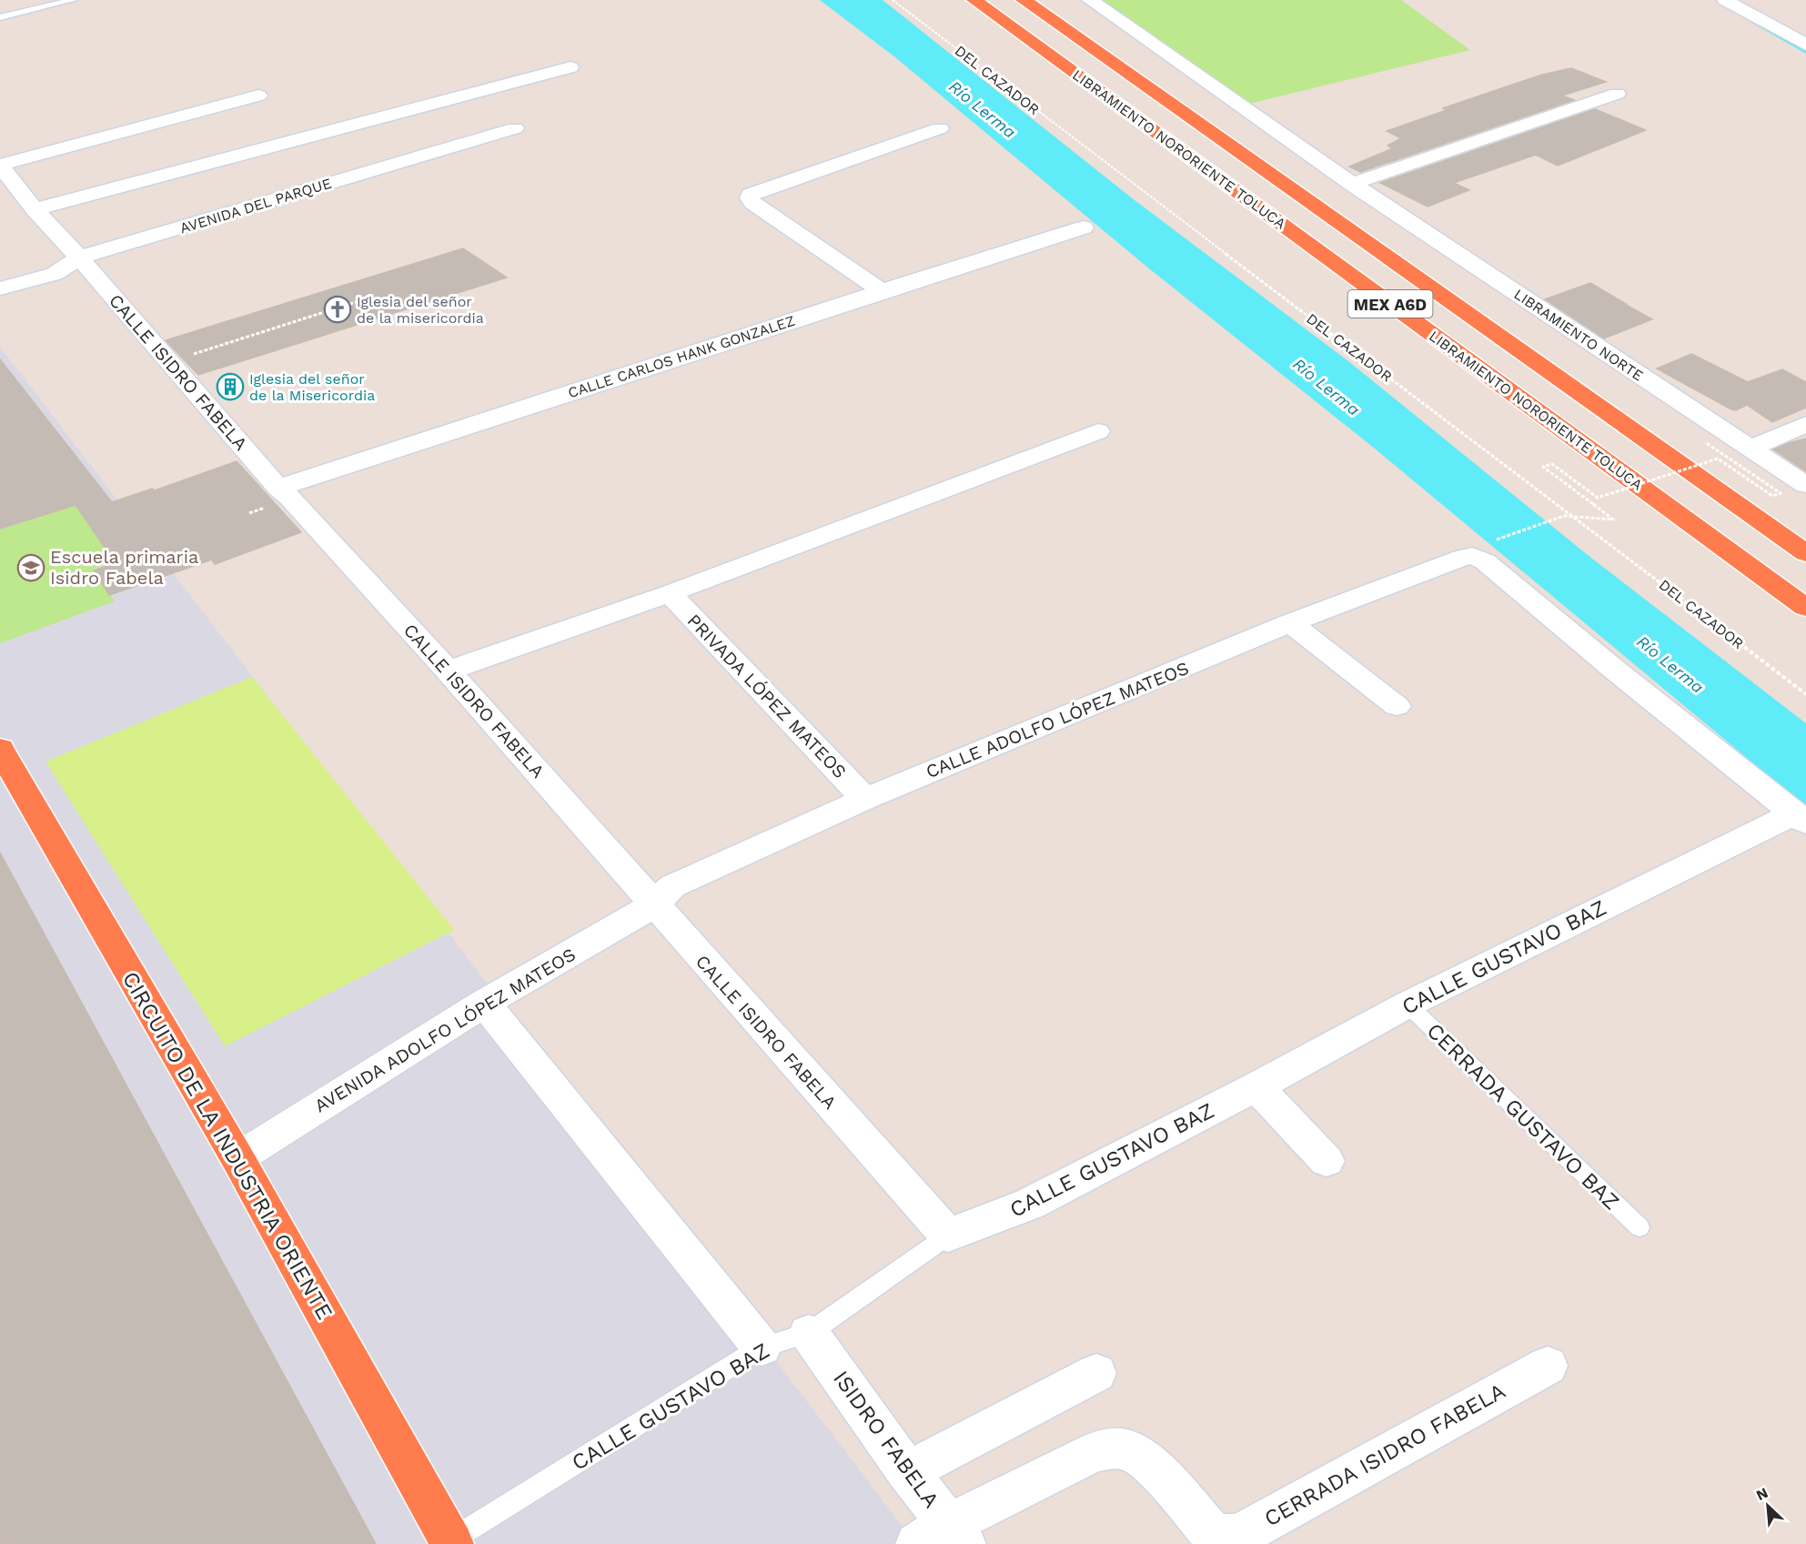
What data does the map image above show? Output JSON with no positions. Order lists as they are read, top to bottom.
{
  "streets": {
    "highway": ["LIBRAMIENTO NORORIENTE TOLUCA", "MEX A6D", "CIRCUITO DE LA INDUSTRIA ORIENTE"],
    "street": [
      "AVENIDA DEL PARQUE",
      "LIBRAMIENTO NORTE",
      "CALLE CARLOS HANK GONZALEZ",
      "CALLE ISIDRO FABELA",
      "PRIVADA LÓPEZ MATEOS",
      "CALLE ADOLFO LÓPEZ MATEOS",
      "CALLE GUSTAVO BAZ",
      "AVENIDA ADOLFO LÓPEZ MATEOS",
      "ISIDRO FABELA",
      "CERRADA ISIDRO FABELA"
    ],
    "lane": ["CERRADA GUSTAVO BAZ"],
    "path": ["DEL CAZADOR"]
  },
  "crossings": [
    ["AVENIDA DEL PARQUE", "CALLE ISIDRO FABELA"],
    ["CALLE CARLOS HANK GONZALEZ", "CALLE ISIDRO FABELA"],
    ["CALLE ISIDRO FABELA", "CALLE ADOLFO LÓPEZ MATEOS"],
    ["CALLE ISIDRO FABELA", "CALLE GUSTAVO BAZ"],
    ["CALLE ISIDRO FABELA", "AVENIDA ADOLFO LÓPEZ MATEOS"],
    ["PRIVADA LÓPEZ MATEOS", "CALLE ADOLFO LÓPEZ MATEOS"],
    ["CALLE ADOLFO LÓPEZ MATEOS", "CALLE GUSTAVO BAZ"],
    ["CALLE ADOLFO LÓPEZ MATEOS", "AVENIDA ADOLFO LÓPEZ MATEOS"],
    ["CALLE GUSTAVO BAZ", "CERRADA GUSTAVO BAZ"],
    ["CALLE GUSTAVO BAZ", "CIRCUITO DE LA INDUSTRIA ORIENTE"],
    ["CALLE GUSTAVO BAZ", "ISIDRO FABELA"],
    ["AVENIDA ADOLFO LÓPEZ MATEOS", "CIRCUITO DE LA INDUSTRIA ORIENTE"],
    ["ISIDRO FABELA", "CERRADA ISIDRO FABELA"]
  ],
  "water": ["Río Lerma"],
  "places": {
    "church": ["Iglesia del señor de la misericordia"],
    "building": ["Iglesia del señor de la Misericordia"],
    "school or university": ["Escuela primaria Isidro Fabela"]
  },
  "north": "top left"
}
